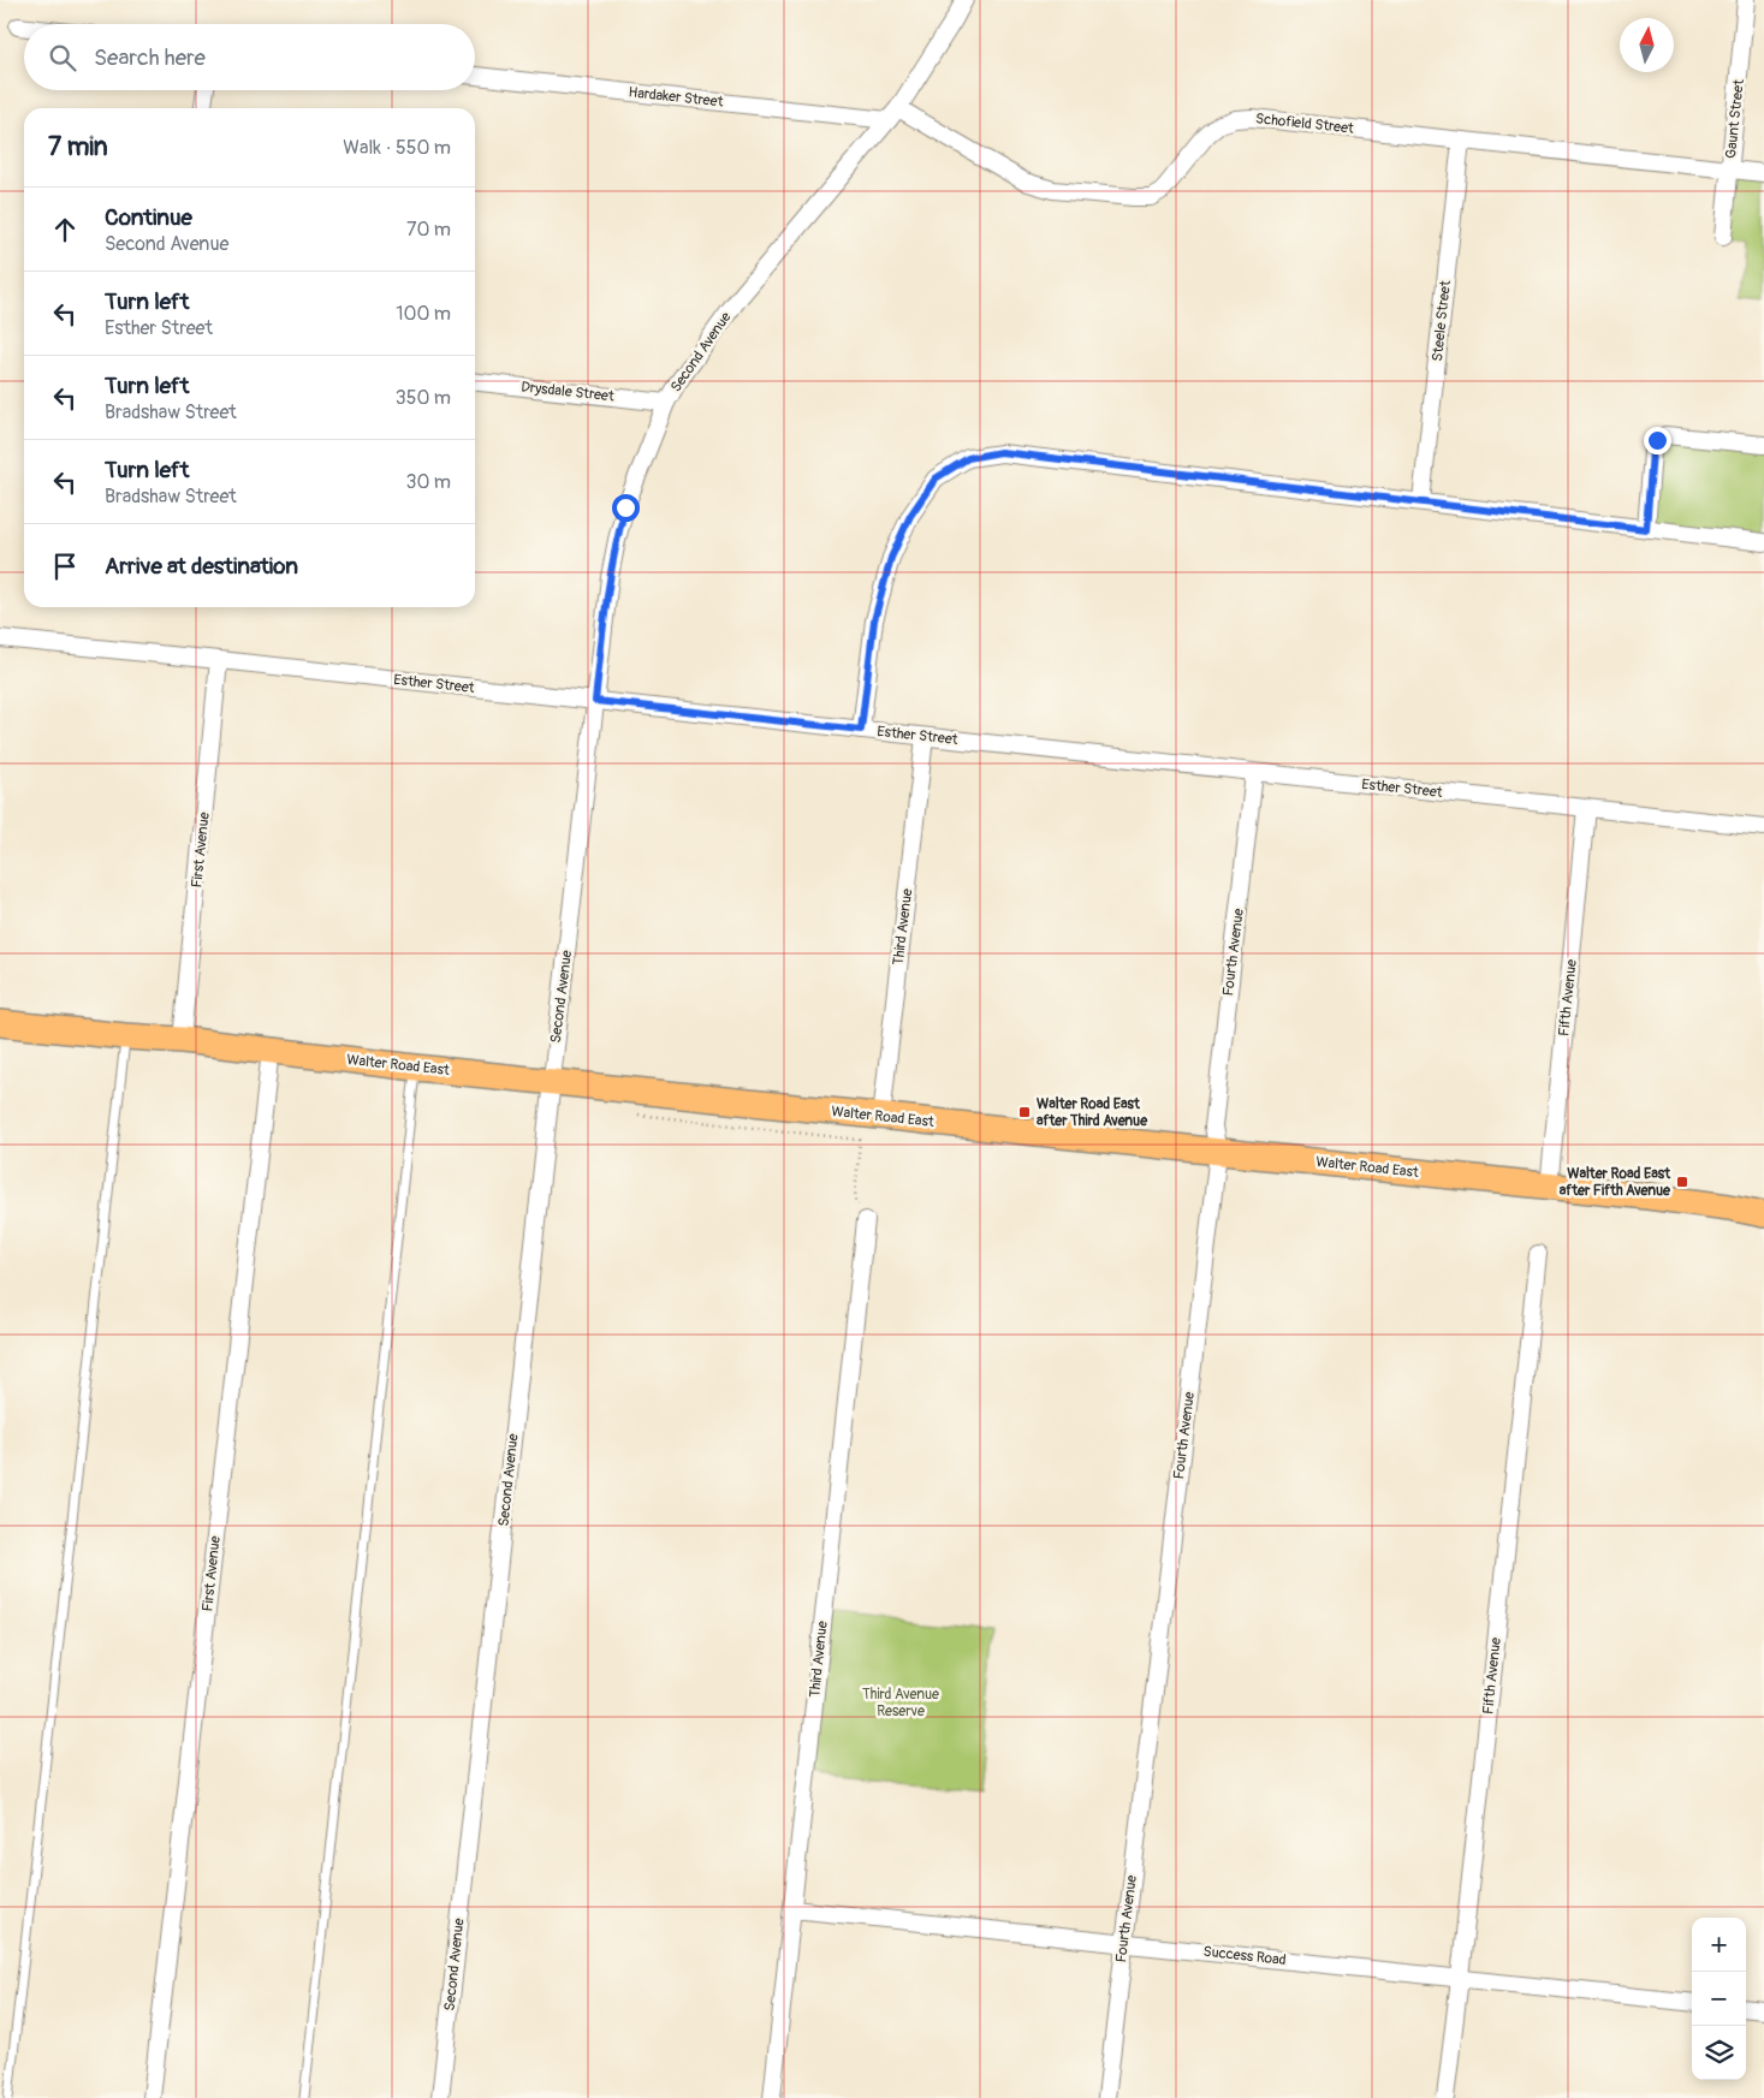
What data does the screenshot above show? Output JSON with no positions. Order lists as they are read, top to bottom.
{
  "streets": {
    "main road": ["Walter Road East"],
    "street": [
      "Hardaker Street",
      "Gaunt Street",
      "Schofield Street",
      "Steele Street",
      "Second Avenue",
      "Drysdale Street",
      "Esther Street",
      "First Avenue",
      "Third Avenue",
      "Fourth Avenue",
      "Fifth Avenue",
      "Success Road"
    ]
  },
  "crossings": [
    ["Hardaker Street", "Schofield Street"],
    ["Hardaker Street", "Second Avenue"],
    ["Gaunt Street", "Schofield Street"],
    ["Schofield Street", "Steele Street"],
    ["Schofield Street", "Second Avenue"],
    ["Second Avenue", "Drysdale Street"],
    ["Second Avenue", "Esther Street"],
    ["Second Avenue", "Walter Road East"],
    ["Esther Street", "First Avenue"],
    ["Esther Street", "Third Avenue"],
    ["Esther Street", "Fourth Avenue"],
    ["Esther Street", "Fifth Avenue"],
    ["First Avenue", "Walter Road East"],
    ["Third Avenue", "Walter Road East"],
    ["Third Avenue", "Success Road"],
    ["Fourth Avenue", "Walter Road East"],
    ["Fourth Avenue", "Success Road"],
    ["Fifth Avenue", "Walter Road East"],
    ["Fifth Avenue", "Success Road"]
  ],
  "parks": ["Third Avenue Reserve"],
  "places": {
    "transit": ["Walter Road East after Third Avenue", "Walter Road East after Fifth Avenue"]
  },
  "north": "top",
  "page": {
    "search": "Search here",
    "heading": ["7 min", "Walk · 550 m"],
    "list": [
      ["Continue", "Second Avenue", "70 m"],
      ["Turn left", "Esther Street", "100 m"],
      ["Turn left", "Bradshaw Street", "350 m"],
      ["Turn left", "Bradshaw Street", "30 m"],
      "Arrive at destination"
    ],
    "map_buttons": ["+", "−"]
  }
}
